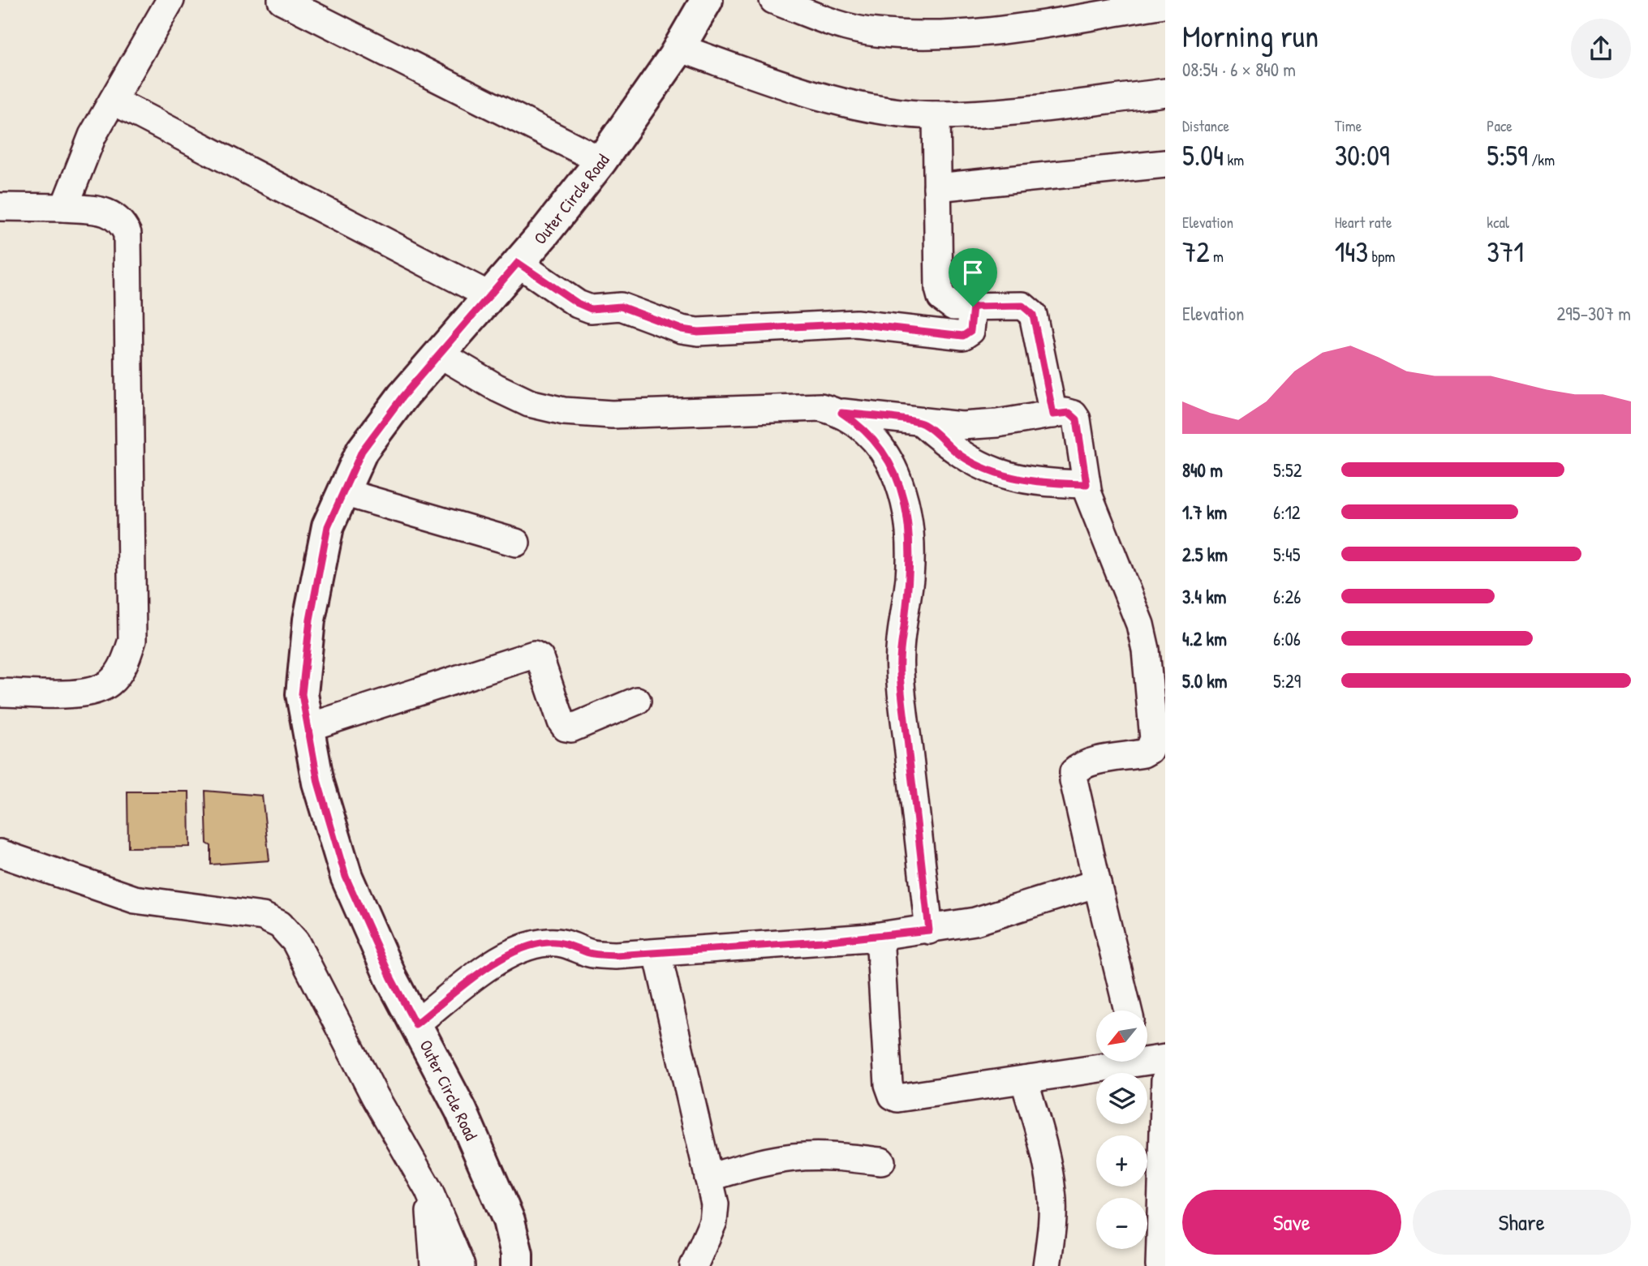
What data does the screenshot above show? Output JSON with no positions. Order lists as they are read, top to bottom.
{
  "streets": {
    "main road": ["Outer Circle Road"]
  },
  "north": "bottom left",
  "page": {
    "heading": ["Morning run", "08:54 · 6 × 840 m"],
    "stats": [
      ["Distance", "5.04 km"],
      ["Time", "30:09"],
      ["Pace", "5:59 /km"],
      ["Elevation", "72 m"],
      ["Heart rate", "143 bpm"],
      ["kcal", "371"]
    ],
    "chart": ["Elevation", "295–307 m"],
    "list": [
      {
        "name": "840 m",
        "note": "5:52"
      },
      {
        "name": "1.7 km",
        "note": "6:12"
      },
      {
        "name": "2.5 km",
        "note": "5:45"
      },
      {
        "name": "3.4 km",
        "note": "6:26"
      },
      {
        "name": "4.2 km",
        "note": "6:06"
      },
      {
        "name": "5.0 km",
        "note": "5:29"
      }
    ],
    "map_buttons": ["+", "−"],
    "buttons": ["Save", "Share"]
  }
}
